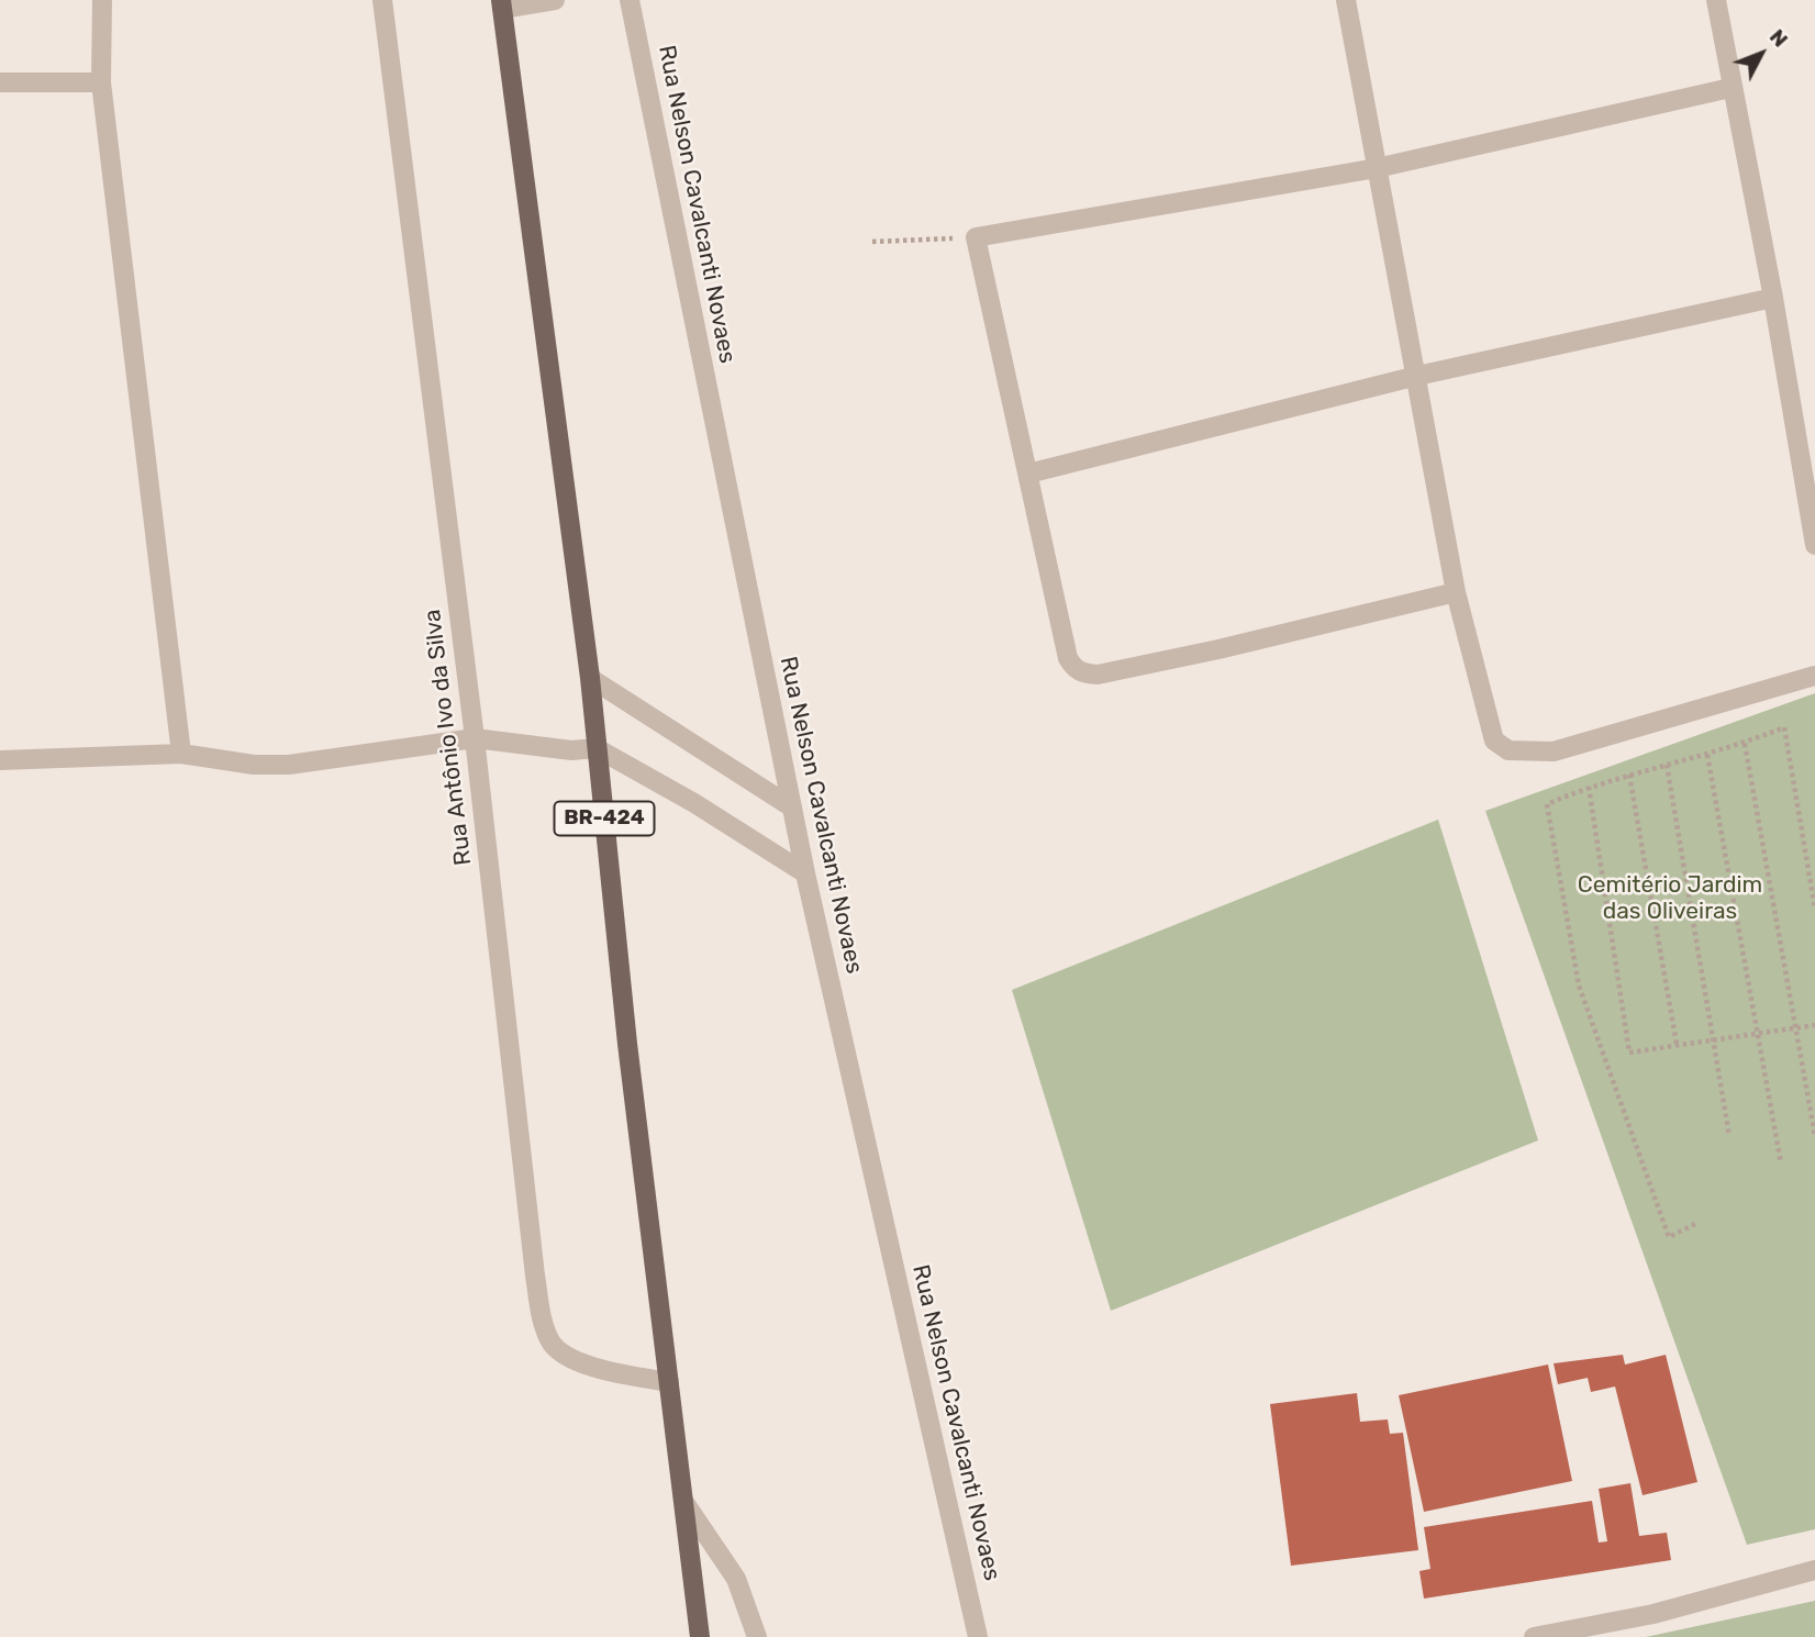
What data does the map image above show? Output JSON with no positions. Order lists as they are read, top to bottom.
{
  "streets": {
    "main road": ["BR-424"],
    "street": ["Rua Nelson Cavalcanti Novaes", "Rua Antônio Ivo da Silva"]
  },
  "crossings": [
    ["Rua Antônio Ivo da Silva", "BR-424"]
  ],
  "parks": ["Cemitério Jardim das Oliveiras"],
  "north": "top right"
}
